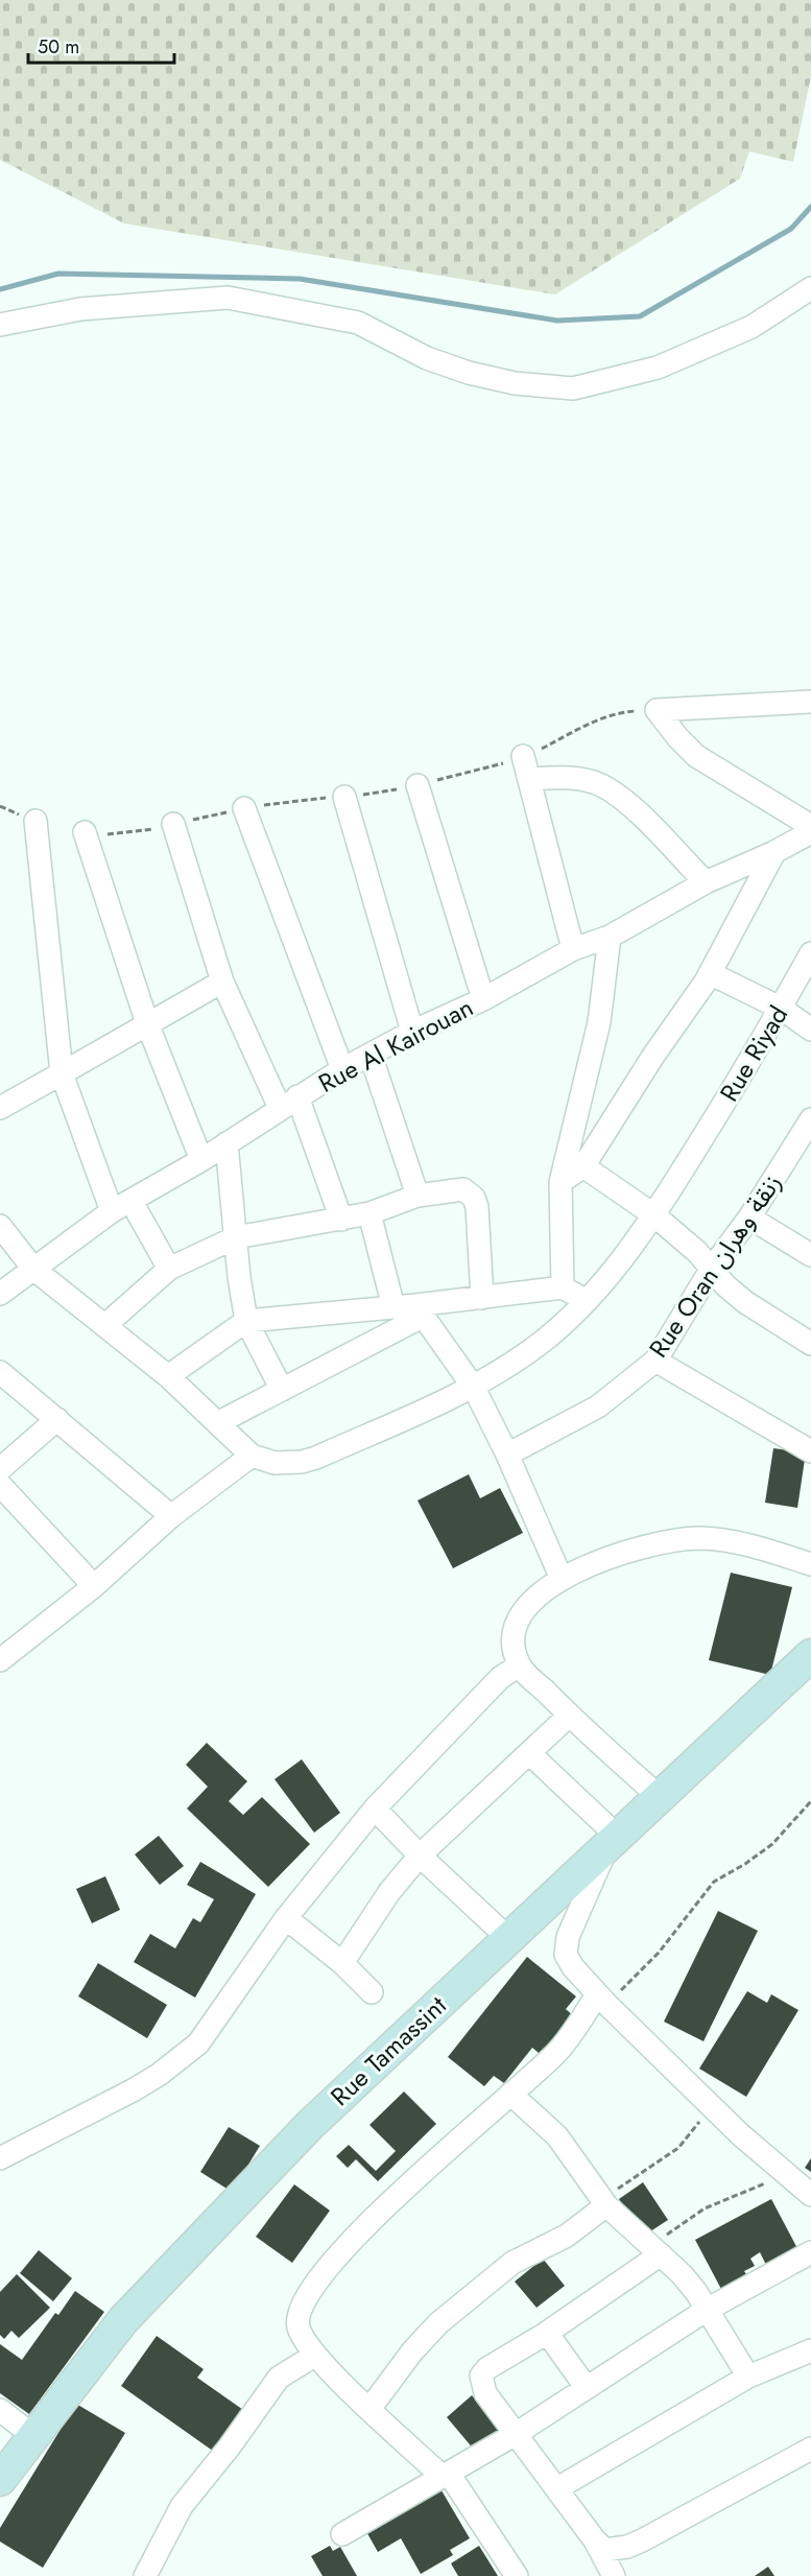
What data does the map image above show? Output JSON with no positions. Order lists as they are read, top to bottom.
{
  "streets": {
    "main road": ["Rue Tamassint"],
    "street": ["Rue Al Kairouan", "Rue Riyad", "Rue Oran زنقة وهران"]
  },
  "scale_bar": "50 m"
}
